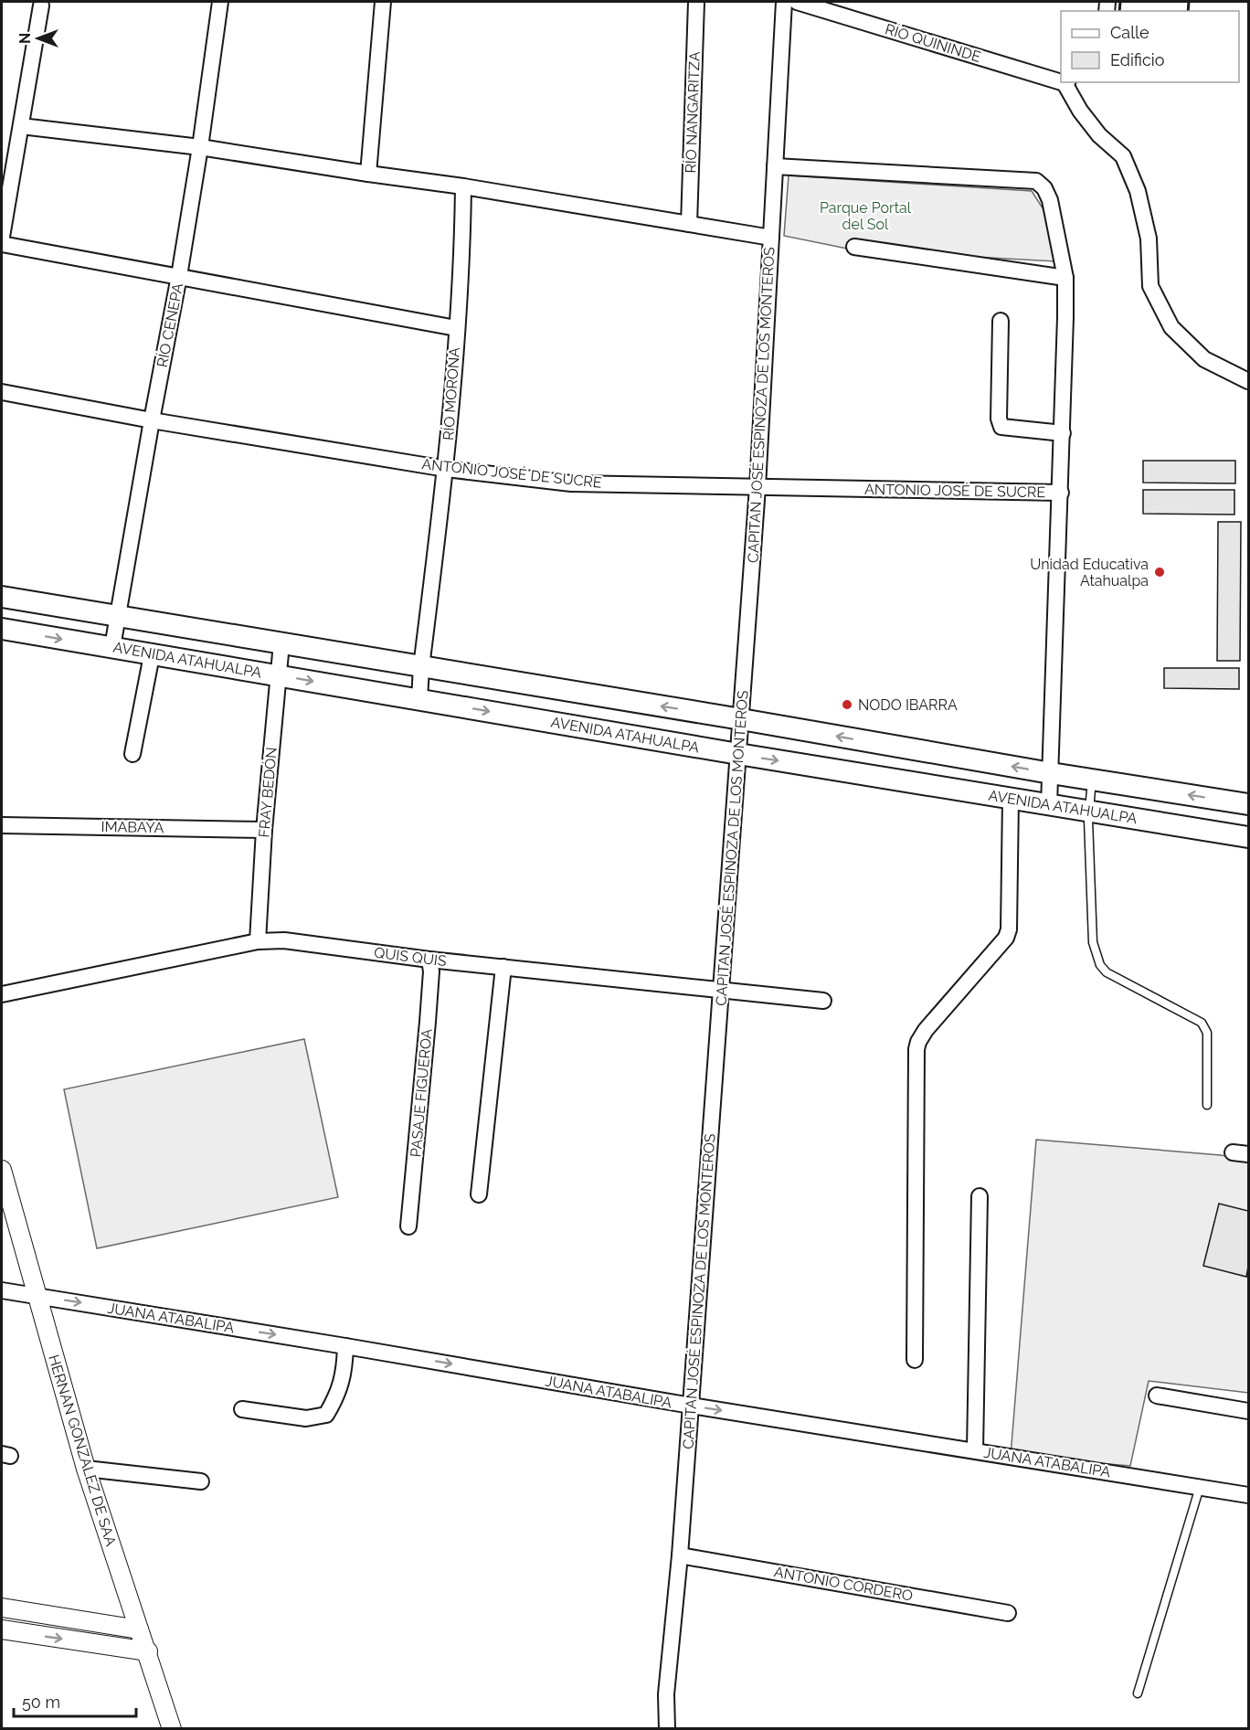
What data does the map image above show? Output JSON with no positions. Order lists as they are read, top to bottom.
{
  "streets": {
    "main road": ["AVENIDA ATAHUALPA"],
    "street": [
      "RÍO QUININDE",
      "RÍO NANGARITZA",
      "RÍO CENEPA",
      "RÍO MORONA",
      "CAPITAN JOSÉ ESPINOZA DE LOS MONTEROS",
      "ANTONIO JOSÉ DE SUCRE",
      "FRAY BEDÓN",
      "IMABAYA",
      "QUIS QUIS",
      "PASAJE FIGUEROA",
      "JUANA ATABALIPA",
      "HERNAN GONZALEZ DE SAA",
      "ANTONIO CORDERO"
    ]
  },
  "crossings": [
    ["RÍO CENEPA", "ANTONIO JOSÉ DE SUCRE"],
    ["RÍO CENEPA", "AVENIDA ATAHUALPA"],
    ["RÍO MORONA", "ANTONIO JOSÉ DE SUCRE"],
    ["RÍO MORONA", "AVENIDA ATAHUALPA"],
    ["CAPITAN JOSÉ ESPINOZA DE LOS MONTEROS", "ANTONIO JOSÉ DE SUCRE"],
    ["CAPITAN JOSÉ ESPINOZA DE LOS MONTEROS", "AVENIDA ATAHUALPA"],
    ["CAPITAN JOSÉ ESPINOZA DE LOS MONTEROS", "QUIS QUIS"],
    ["CAPITAN JOSÉ ESPINOZA DE LOS MONTEROS", "JUANA ATABALIPA"],
    ["CAPITAN JOSÉ ESPINOZA DE LOS MONTEROS", "ANTONIO CORDERO"],
    ["AVENIDA ATAHUALPA", "FRAY BEDÓN"],
    ["FRAY BEDÓN", "IMABAYA"],
    ["FRAY BEDÓN", "QUIS QUIS"],
    ["QUIS QUIS", "PASAJE FIGUEROA"],
    ["JUANA ATABALIPA", "HERNAN GONZALEZ DE SAA"]
  ],
  "one_way": ["JUANA ATABALIPA"],
  "parks": ["Parque Portal del Sol"],
  "places": ["Unidad Educativa Atahualpa", "NODO IBARRA"],
  "legend": ["Calle", "Edificio"],
  "scale_bar": "50 m",
  "north": "left"
}
